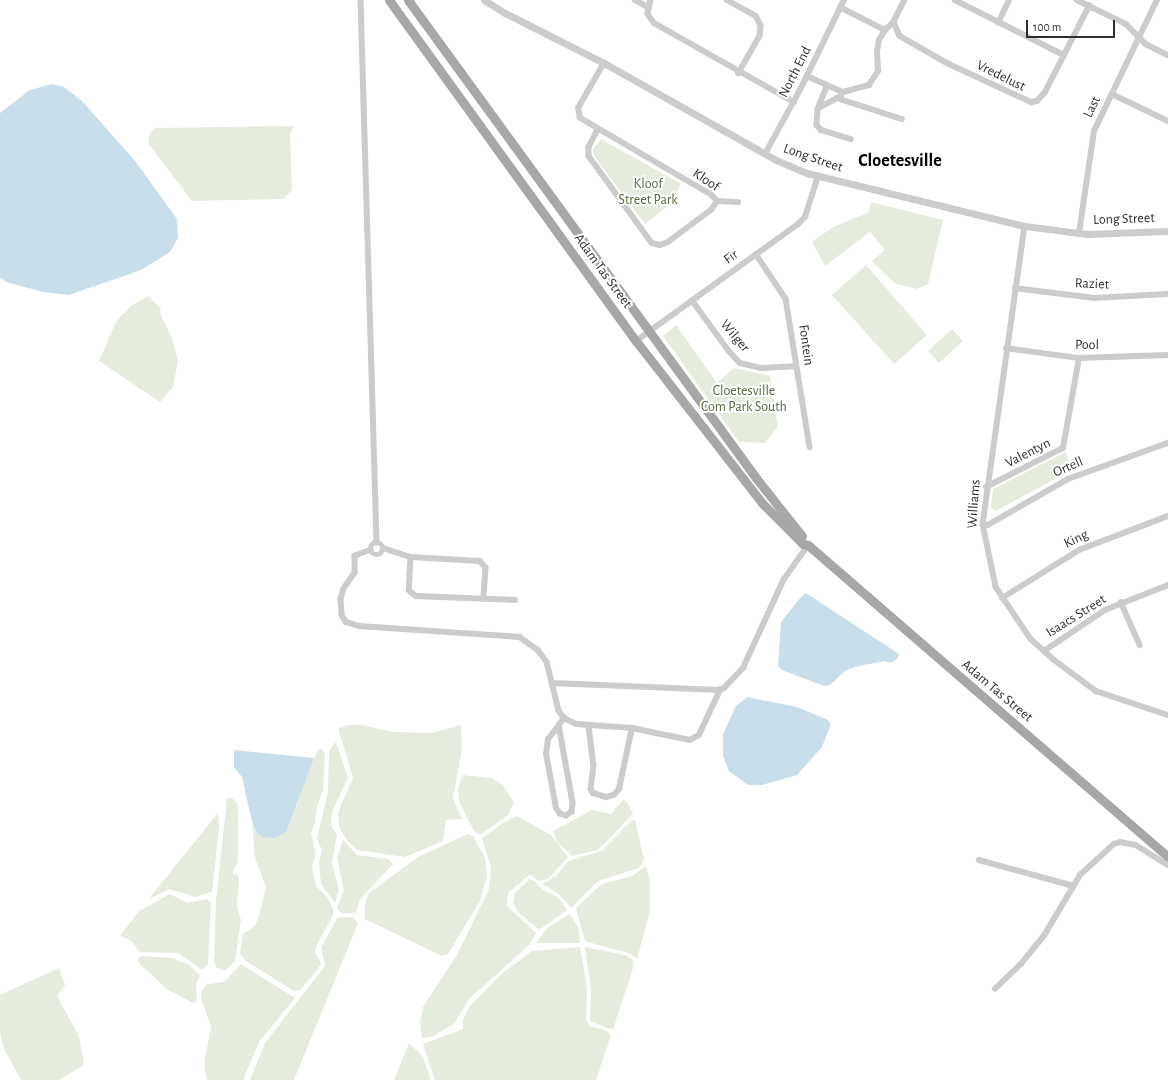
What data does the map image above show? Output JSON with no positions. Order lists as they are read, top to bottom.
{
  "streets": {
    "main road": ["Adam Tas Street"],
    "street": [
      "North End",
      "Vredelust",
      "Last",
      "Long Street",
      "Kloof",
      "Fir",
      "Raziet",
      "Wilger",
      "Fontein",
      "Pool",
      "Valentyn",
      "Ortell",
      "Williams",
      "King",
      "Isaacs Street"
    ]
  },
  "crossings": [
    ["North End", "Long Street"],
    ["Last", "Long Street"],
    ["Long Street", "Kloof"],
    ["Long Street", "Fir"],
    ["Long Street", "Williams"],
    ["Fir", "Adam Tas Street"],
    ["Fir", "Wilger"],
    ["Fir", "Fontein"],
    ["Raziet", "Williams"],
    ["Wilger", "Fontein"],
    ["Pool", "Valentyn"],
    ["Pool", "Williams"],
    ["Valentyn", "Williams"],
    ["Ortell", "Williams"],
    ["Williams", "King"],
    ["Williams", "Isaacs Street"]
  ],
  "districts": ["Cloetesville"],
  "parks": ["Kloof Street Park", "Cloetesville Com Park South"],
  "scale_bar": "100 m"
}
